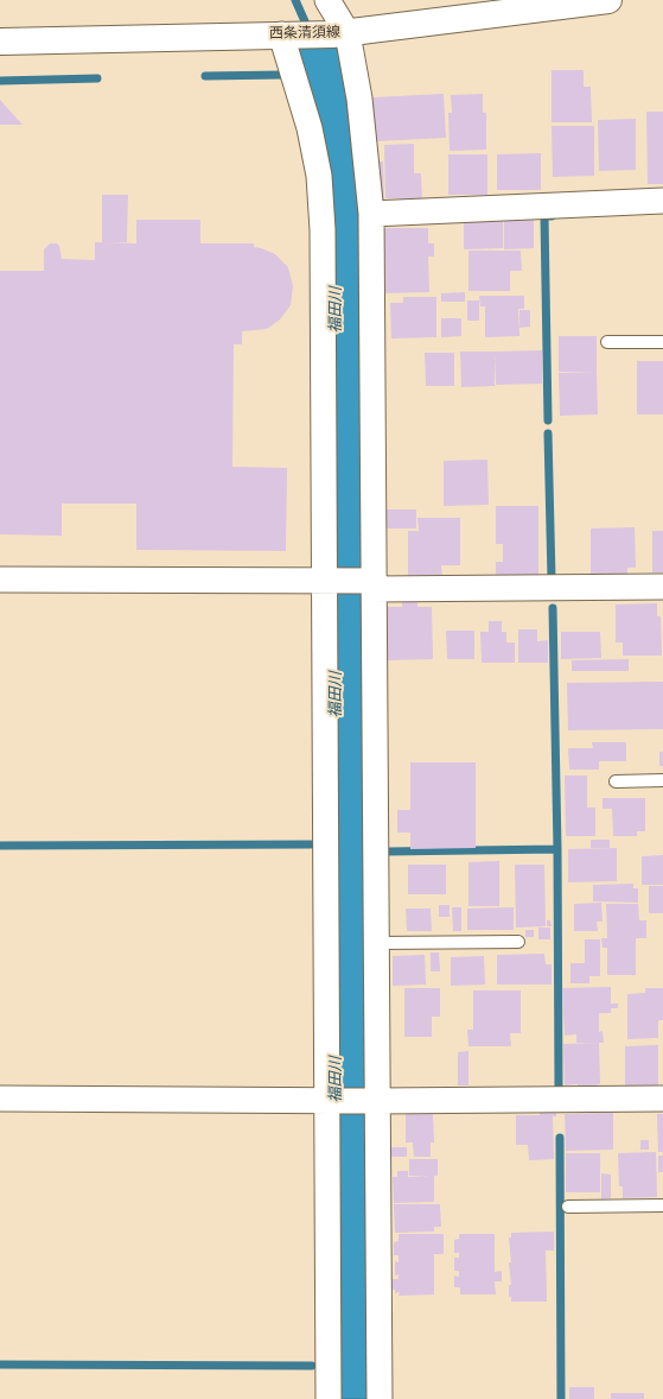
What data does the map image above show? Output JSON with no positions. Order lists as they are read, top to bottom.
{
  "streets": {
    "main road": ["西条清須線"]
  },
  "water": ["福田川"]
}
